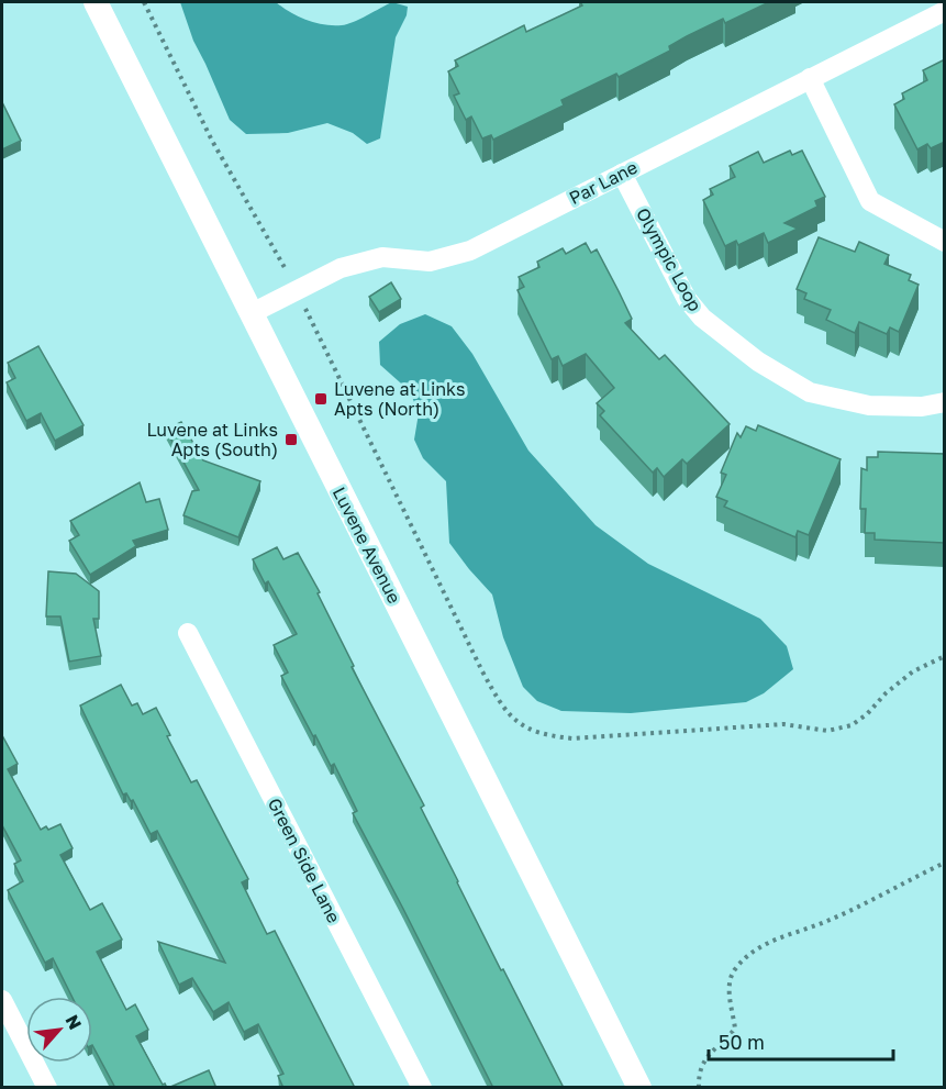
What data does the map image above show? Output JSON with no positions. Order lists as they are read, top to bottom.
{
  "streets": {
    "street": [
      "Par Lane",
      "Olympic Loop",
      "Luvene Avenue",
      "Green Side Lane"
    ]
  },
  "crossings": [
    ["Par Lane", "Olympic Loop"],
    ["Par Lane", "Luvene Avenue"]
  ],
  "places": {
    "transit": ["Luvene at Links Apts (North)", "Luvene at Links Apts (South)"]
  },
  "scale_bar": "50 m",
  "north": "top right"
}
